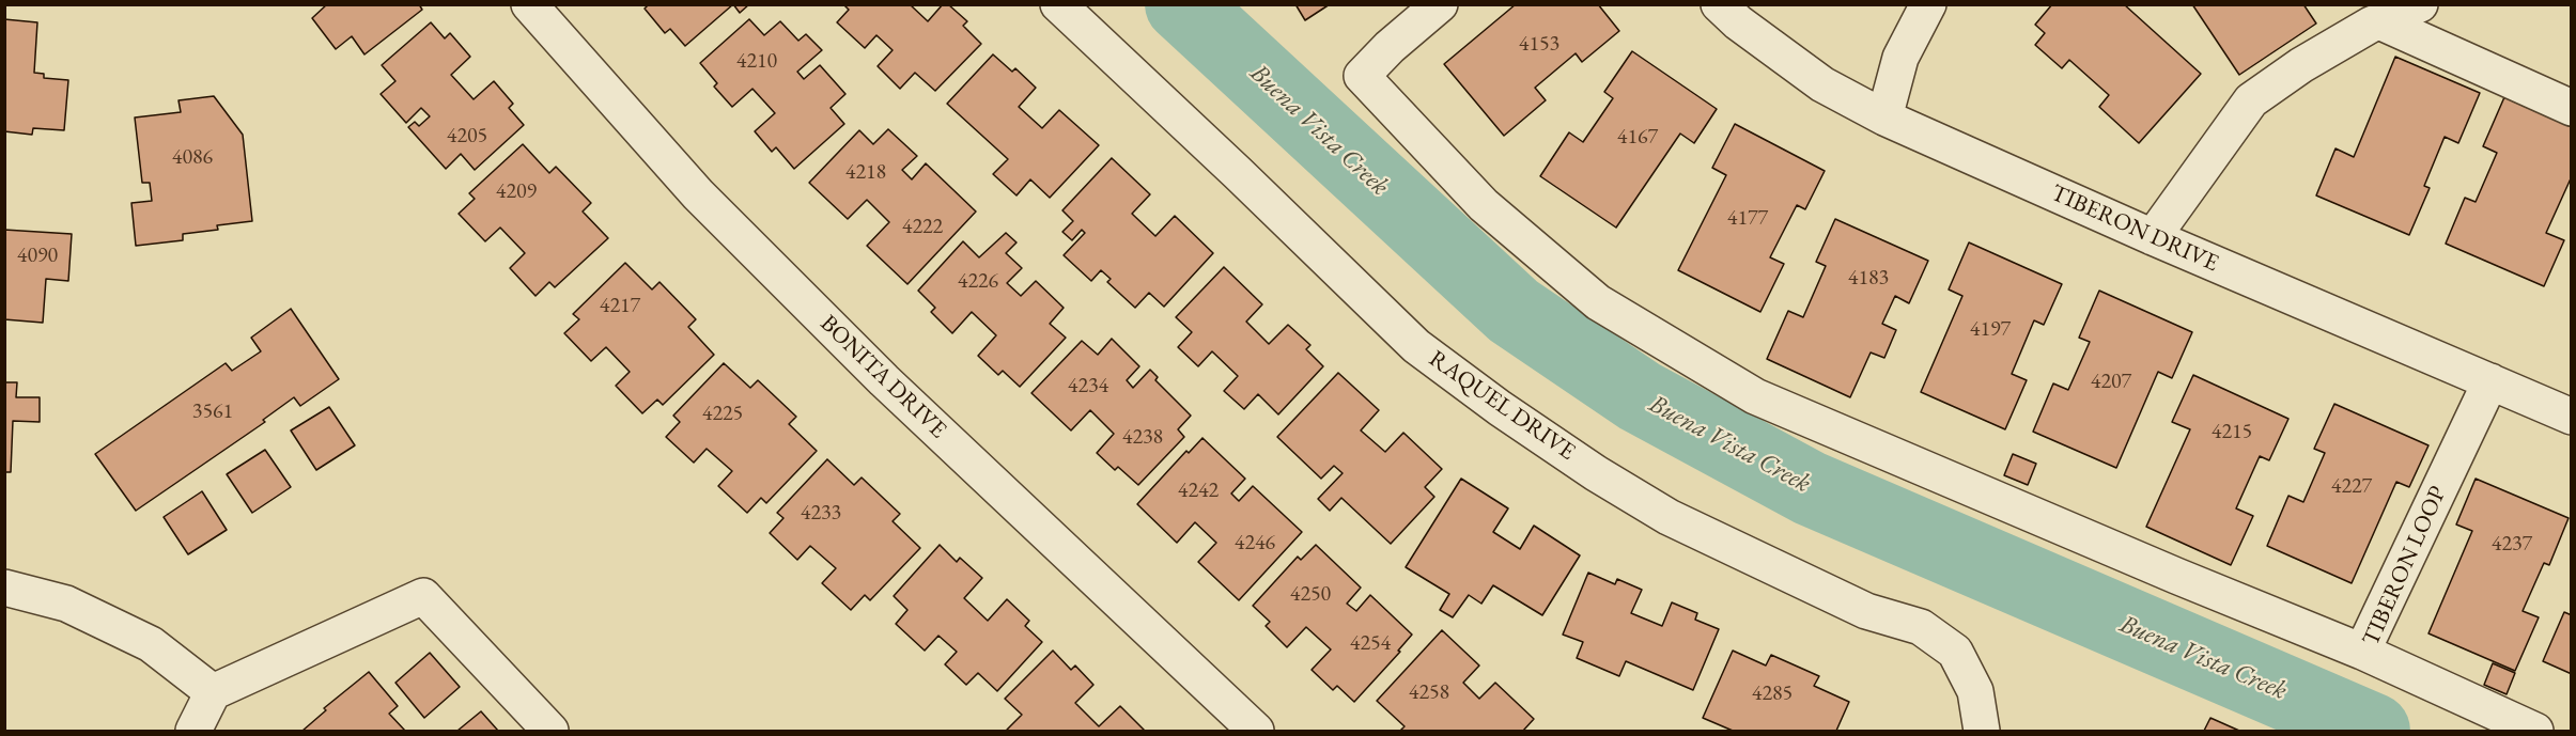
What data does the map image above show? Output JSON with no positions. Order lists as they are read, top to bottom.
{
  "streets": {
    "street": [
      "TIBERON DRIVE",
      "BONITA DRIVE",
      "RAQUEL DRIVE",
      "TIBERON LOOP"
    ]
  },
  "crossings": [
    ["TIBERON DRIVE", "TIBERON LOOP"]
  ],
  "water": ["Buena Vista Creek"],
  "house_numbers": [
    "4153",
    "4210",
    "4205",
    "4167",
    "4086",
    "4218",
    "4209",
    "4177",
    "4222",
    "4090",
    "4183",
    "4226",
    "4217",
    "4197",
    "4207",
    "4234",
    "3561",
    "4225",
    "4215",
    "4238",
    "4227",
    "4242",
    "4233",
    "4246",
    "4237",
    "4250",
    "4254",
    "4258",
    "4285"
  ]
}
